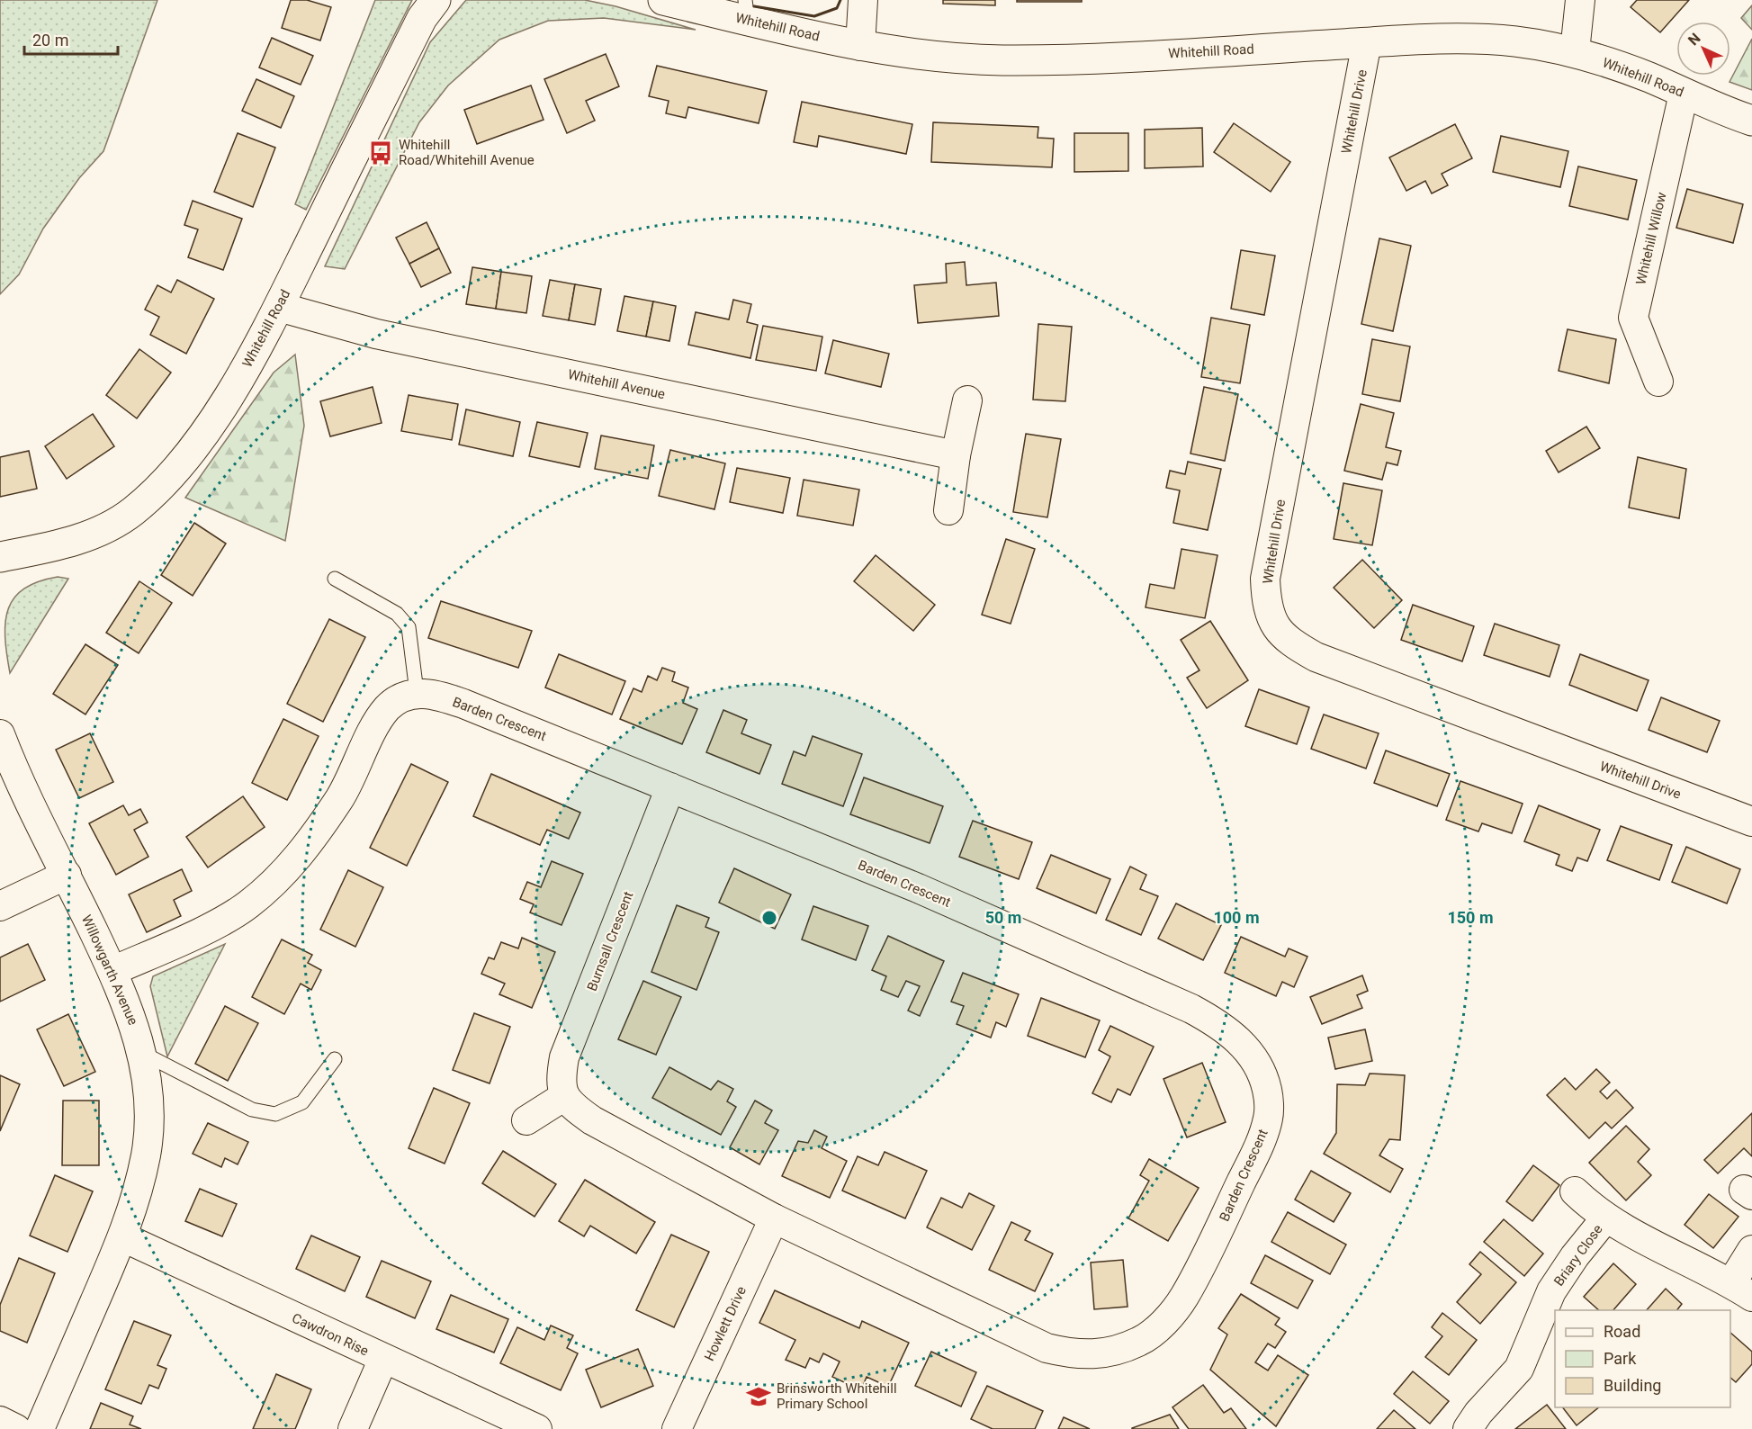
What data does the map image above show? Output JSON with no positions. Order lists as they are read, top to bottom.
{
  "streets": {
    "street": [
      "Whitehill Road",
      "Whitehill Drive",
      "Whitehill Willow",
      "Whitehill Avenue",
      "Barden Crescent",
      "Burnsall Crescent",
      "Willowgarth Avenue",
      "Briary Close",
      "Howlett Drive",
      "Cawdron Rise"
    ]
  },
  "crossings": [
    ["Whitehill Road", "Whitehill Drive"],
    ["Whitehill Road", "Whitehill Willow"],
    ["Whitehill Road", "Whitehill Avenue"],
    ["Barden Crescent", "Burnsall Crescent"],
    ["Barden Crescent", "Howlett Drive"],
    ["Willowgarth Avenue", "Cawdron Rise"]
  ],
  "places": {
    "bus stop": ["Whitehill Road/Whitehill Avenue"],
    "school or university": ["Brinsworth Whitehill Primary School"]
  },
  "legend": ["Road", "Park", "Building"],
  "scale_bar": "20 m",
  "north": "top left",
  "rings": ["50 m", "100 m", "150 m"]
}
